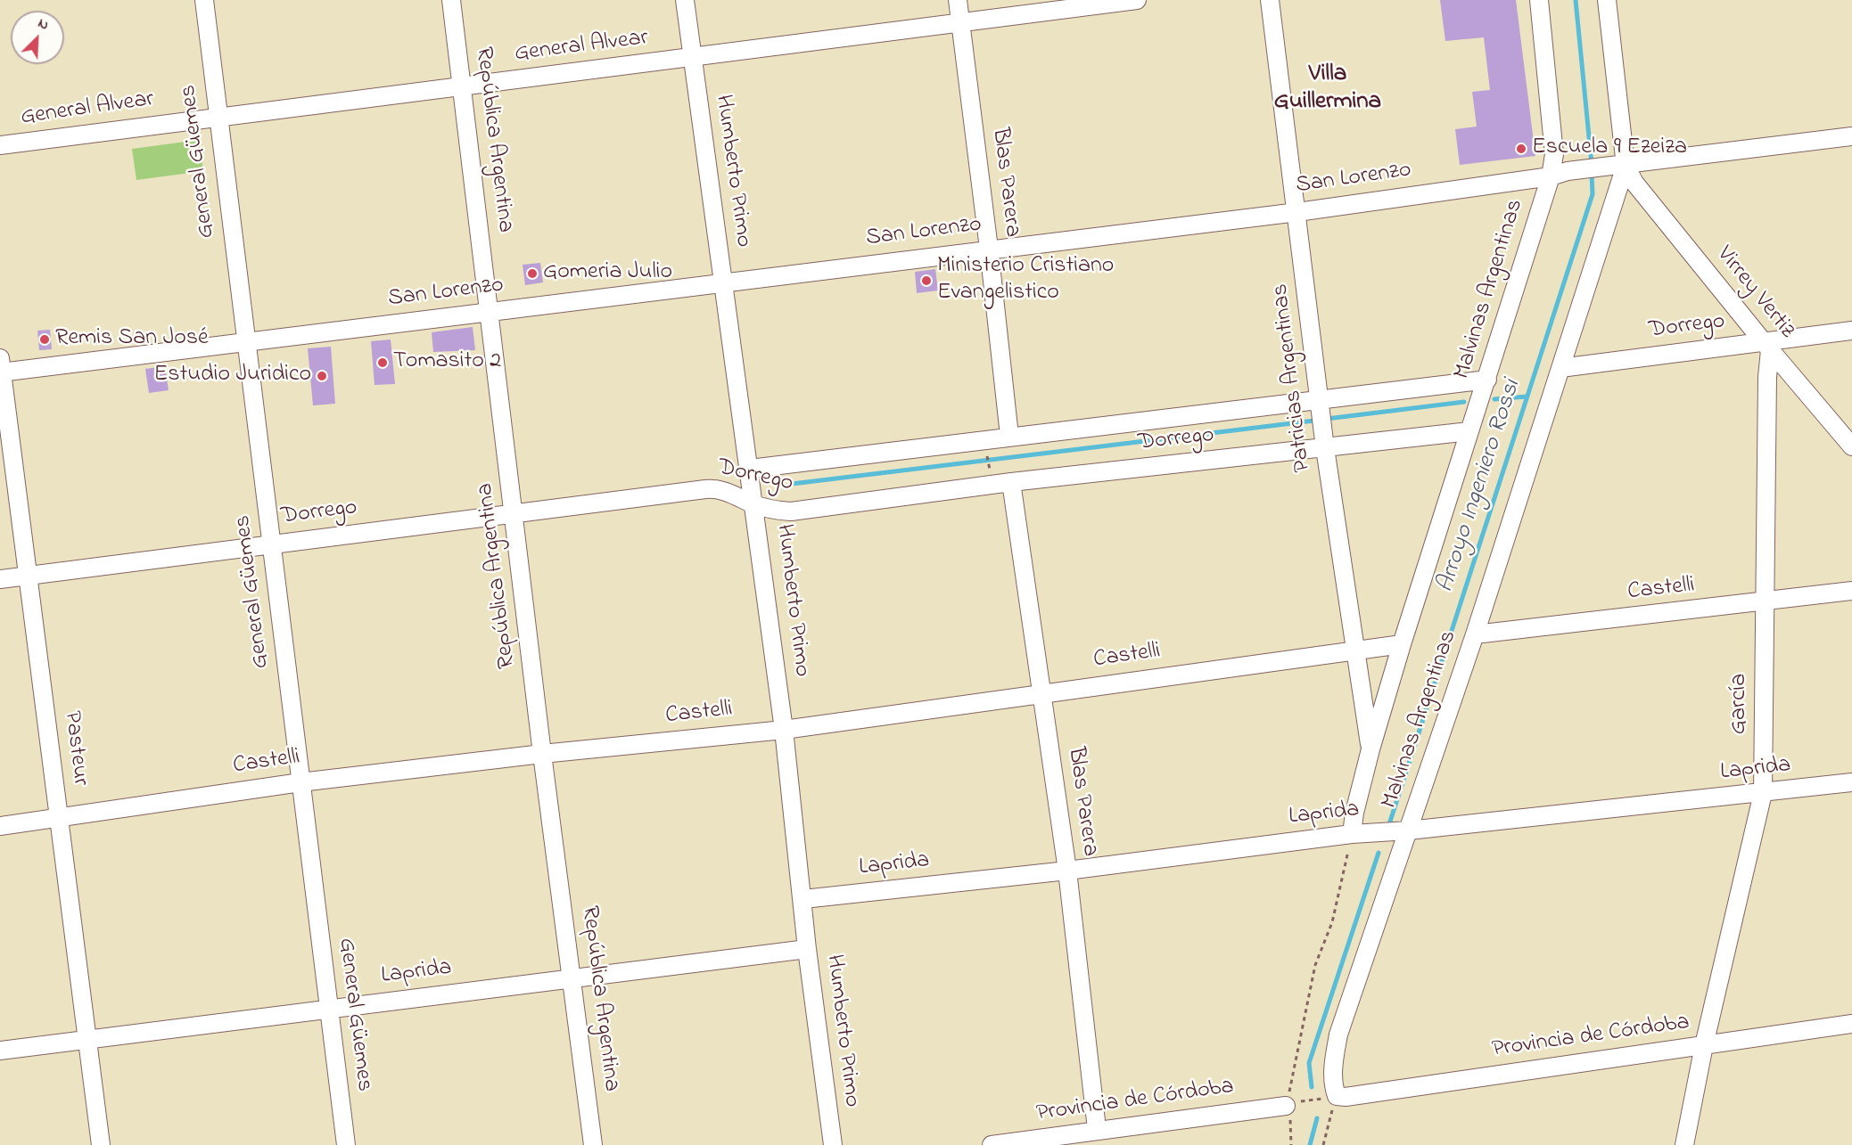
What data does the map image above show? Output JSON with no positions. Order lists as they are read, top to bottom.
{
  "streets": {
    "street": [
      "General Alvear",
      "República Argentina",
      "General Güemes",
      "Humberto Primo",
      "San Lorenzo",
      "Blas Parera",
      "Malvinas Argentinas",
      "Virrey Vertiz",
      "Dorrego",
      "Patricias Argentinas",
      "Castelli",
      "García",
      "Pasteur",
      "Laprida",
      "Provincia de Córdoba"
    ]
  },
  "crossings": [
    ["General Alvear", "República Argentina"],
    ["General Alvear", "General Güemes"],
    ["General Alvear", "Humberto Primo"],
    ["General Alvear", "Blas Parera"],
    ["República Argentina", "San Lorenzo"],
    ["República Argentina", "Dorrego"],
    ["República Argentina", "Castelli"],
    ["República Argentina", "Laprida"],
    ["General Güemes", "San Lorenzo"],
    ["General Güemes", "Dorrego"],
    ["General Güemes", "Castelli"],
    ["General Güemes", "Laprida"],
    ["Humberto Primo", "San Lorenzo"],
    ["Humberto Primo", "Dorrego"],
    ["Humberto Primo", "Castelli"],
    ["Humberto Primo", "Laprida"],
    ["San Lorenzo", "Blas Parera"],
    ["San Lorenzo", "Malvinas Argentinas"],
    ["San Lorenzo", "Virrey Vertiz"],
    ["San Lorenzo", "Patricias Argentinas"],
    ["San Lorenzo", "Pasteur"],
    ["Blas Parera", "Dorrego"],
    ["Blas Parera", "Castelli"],
    ["Blas Parera", "Laprida"],
    ["Blas Parera", "Provincia de Córdoba"],
    ["Malvinas Argentinas", "Virrey Vertiz"],
    ["Malvinas Argentinas", "Dorrego"],
    ["Malvinas Argentinas", "Patricias Argentinas"],
    ["Malvinas Argentinas", "Castelli"],
    ["Malvinas Argentinas", "Laprida"],
    ["Malvinas Argentinas", "Provincia de Córdoba"],
    ["Virrey Vertiz", "Dorrego"],
    ["Virrey Vertiz", "García"],
    ["Dorrego", "Patricias Argentinas"],
    ["Dorrego", "García"],
    ["Dorrego", "Pasteur"],
    ["Patricias Argentinas", "Castelli"],
    ["Castelli", "García"],
    ["Castelli", "Pasteur"],
    ["García", "Laprida"],
    ["García", "Provincia de Córdoba"],
    ["Pasteur", "Laprida"]
  ],
  "districts": ["Villa Guillermina"],
  "water": ["Arroyo Ingeniero Rossi"],
  "places": [
    "Escuela 9 Ezeiza",
    "Gomeria Julio",
    "Ministerio Cristiano Evangelistico",
    "Remis San José",
    "Tomasito 2",
    "Estudio Juridico"
  ],
  "north": "top right"
}
